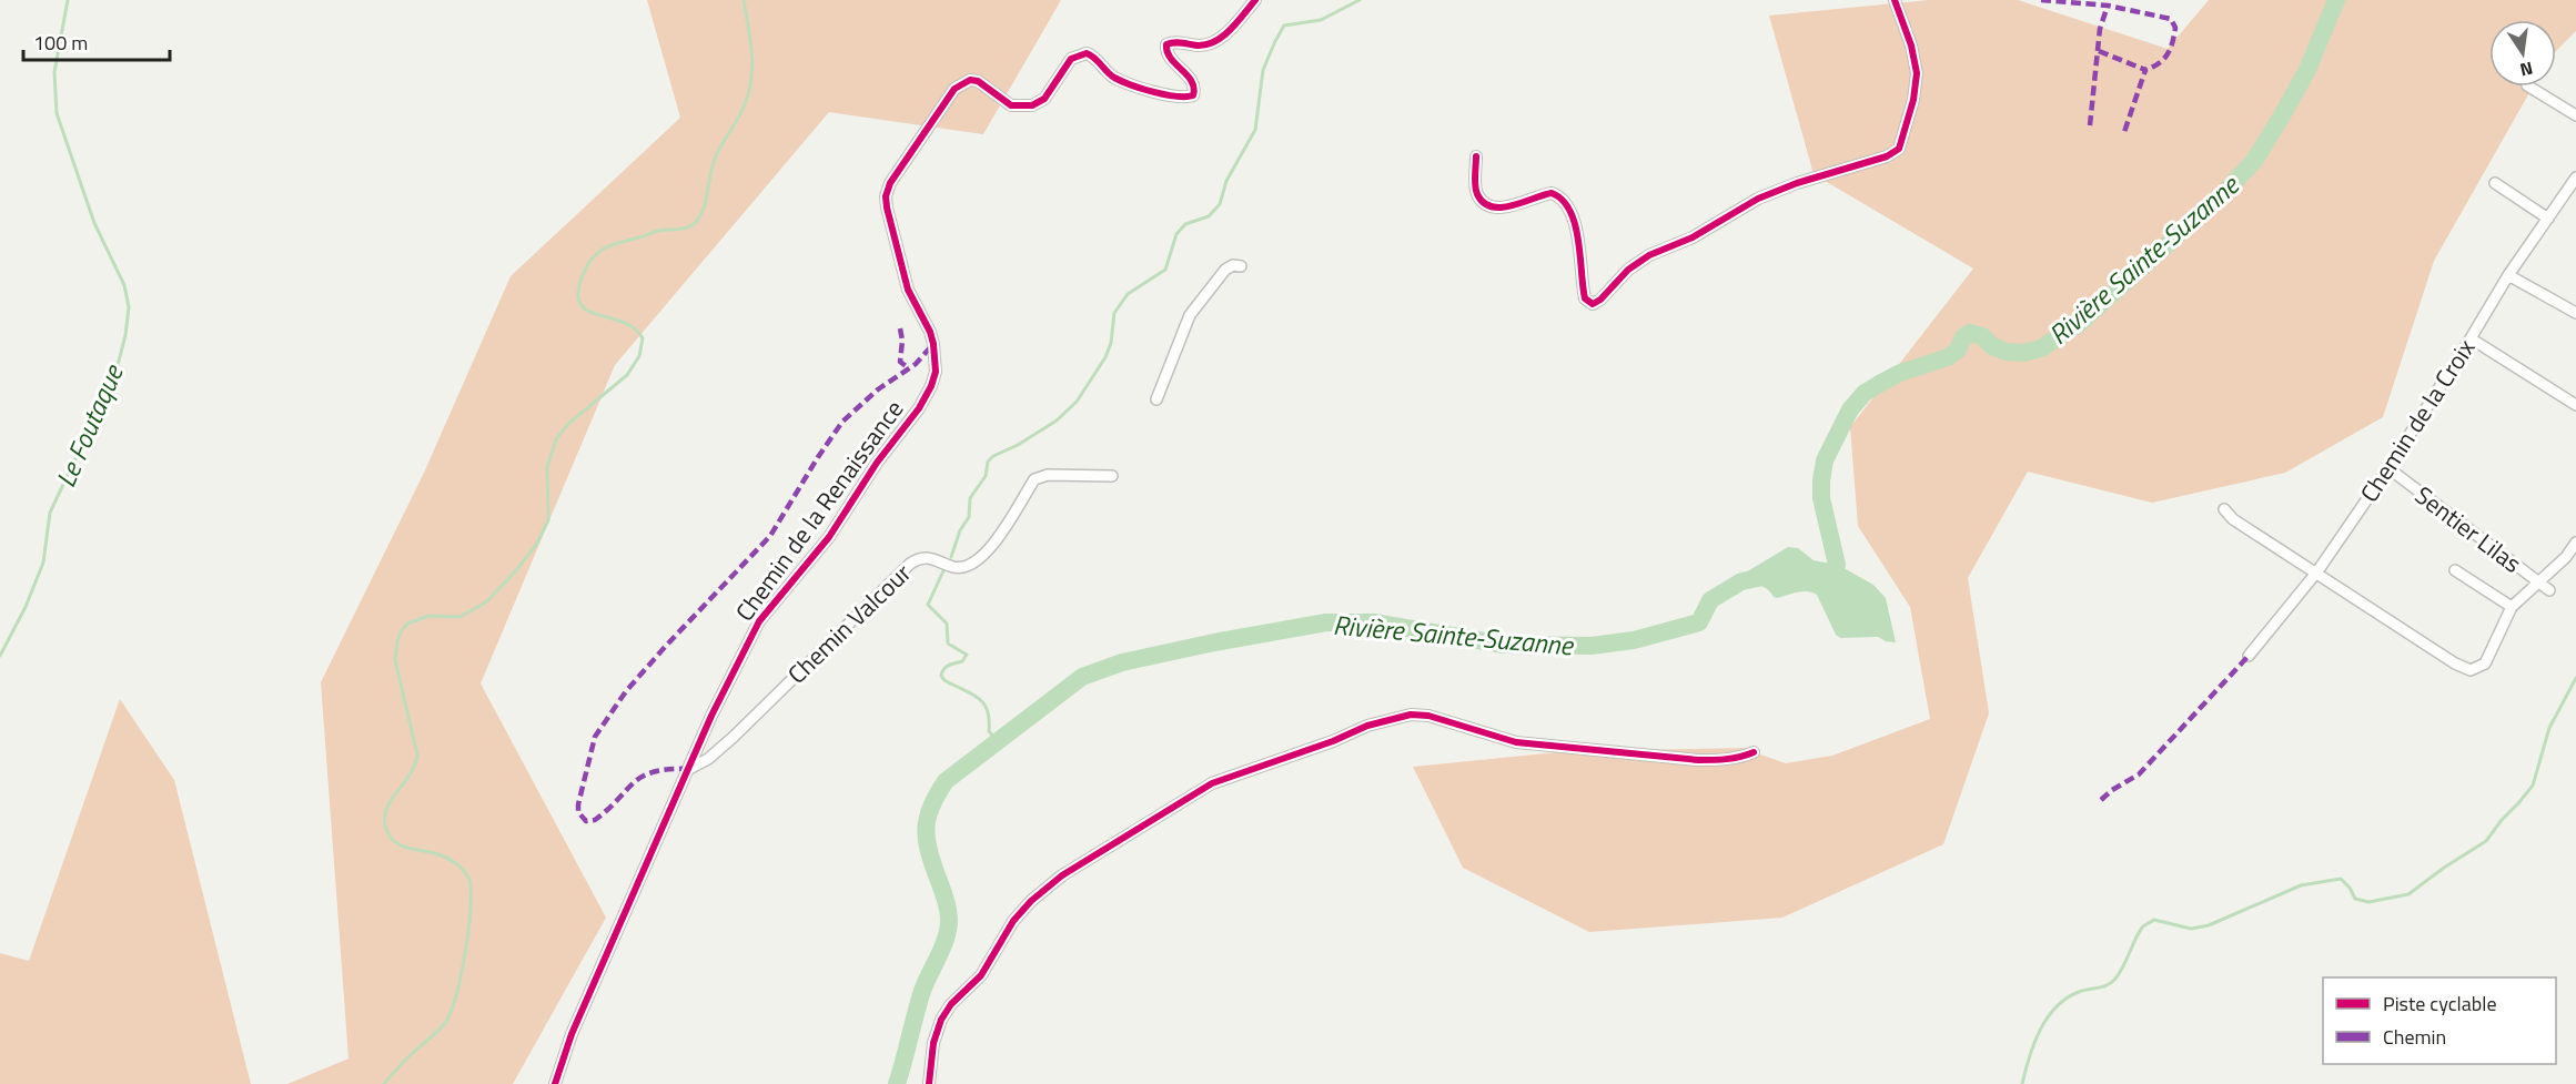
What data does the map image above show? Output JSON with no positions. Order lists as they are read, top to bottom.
{
  "streets": {
    "street": [
      "Chemin de la Croix",
      "Chemin de la Renaissance",
      "Sentier Lilas",
      "Chemin Valcour"
    ]
  },
  "crossings": [
    ["Chemin de la Croix", "Sentier Lilas"],
    ["Chemin de la Renaissance", "Chemin Valcour"]
  ],
  "water": ["Rivière Sainte-Suzanne", "Le Foutaque"],
  "legend": ["Piste cyclable", "Chemin"],
  "scale_bar": "100 m",
  "north": "bottom"
}
